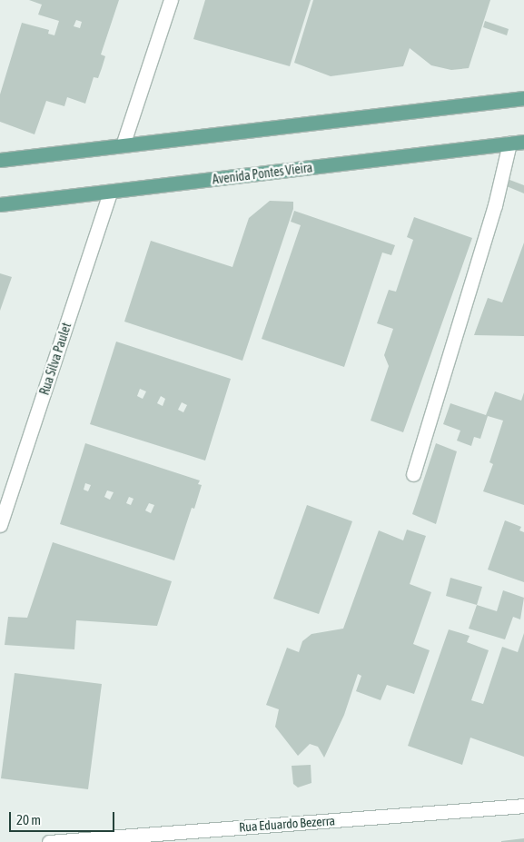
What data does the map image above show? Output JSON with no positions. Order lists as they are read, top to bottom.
{
  "streets": {
    "main road": ["Avenida Pontes Vieira"],
    "street": ["Rua Silva Paulet", "Rua Eduardo Bezerra"]
  },
  "crossings": [
    ["Avenida Pontes Vieira", "Rua Silva Paulet"]
  ],
  "scale_bar": "20 m"
}
